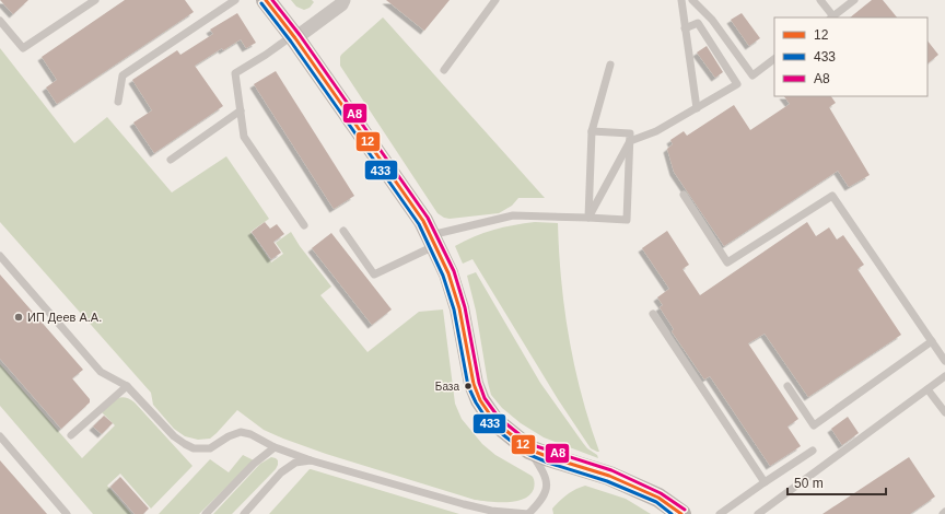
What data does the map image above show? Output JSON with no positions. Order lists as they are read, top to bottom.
{
  "places": ["ИП Деев А.А.", "База"],
  "lines": ["transit line 12", "transit line А8", "transit line 433"],
  "legend": ["12", "433", "А8"],
  "scale_bar": "50 m"
}
